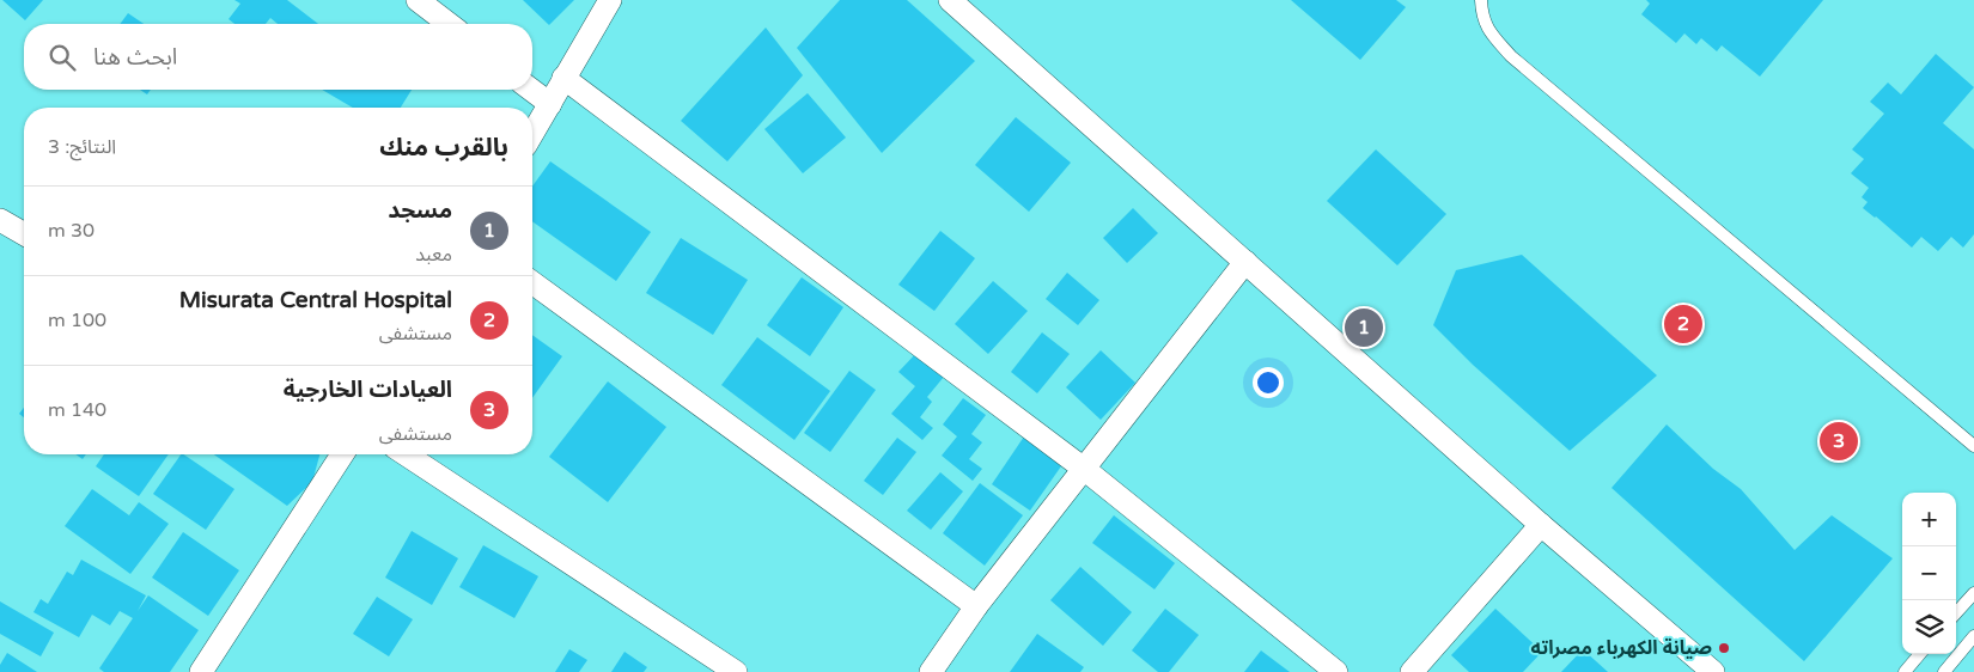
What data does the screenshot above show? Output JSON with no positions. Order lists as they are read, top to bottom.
{
  "places": ["صيانة الكهرباء مصراته"],
  "page": {
    "search": "ابحث هنا",
    "heading": ["بالقرب منك", "النتائج: 3"],
    "list": [
      {
        "mark": "1",
        "name": "مسجد",
        "note": "معبد",
        "value": "30 m"
      },
      {
        "mark": "2",
        "name": "Misurata Central Hospital",
        "note": "مستشفى",
        "value": "100 m"
      },
      {
        "mark": "3",
        "name": "العيادات الخارجية",
        "note": "مستشفى",
        "value": "140 m"
      }
    ],
    "pins": ["2", "1", "3"],
    "map_buttons": ["+", "−"]
  }
}
